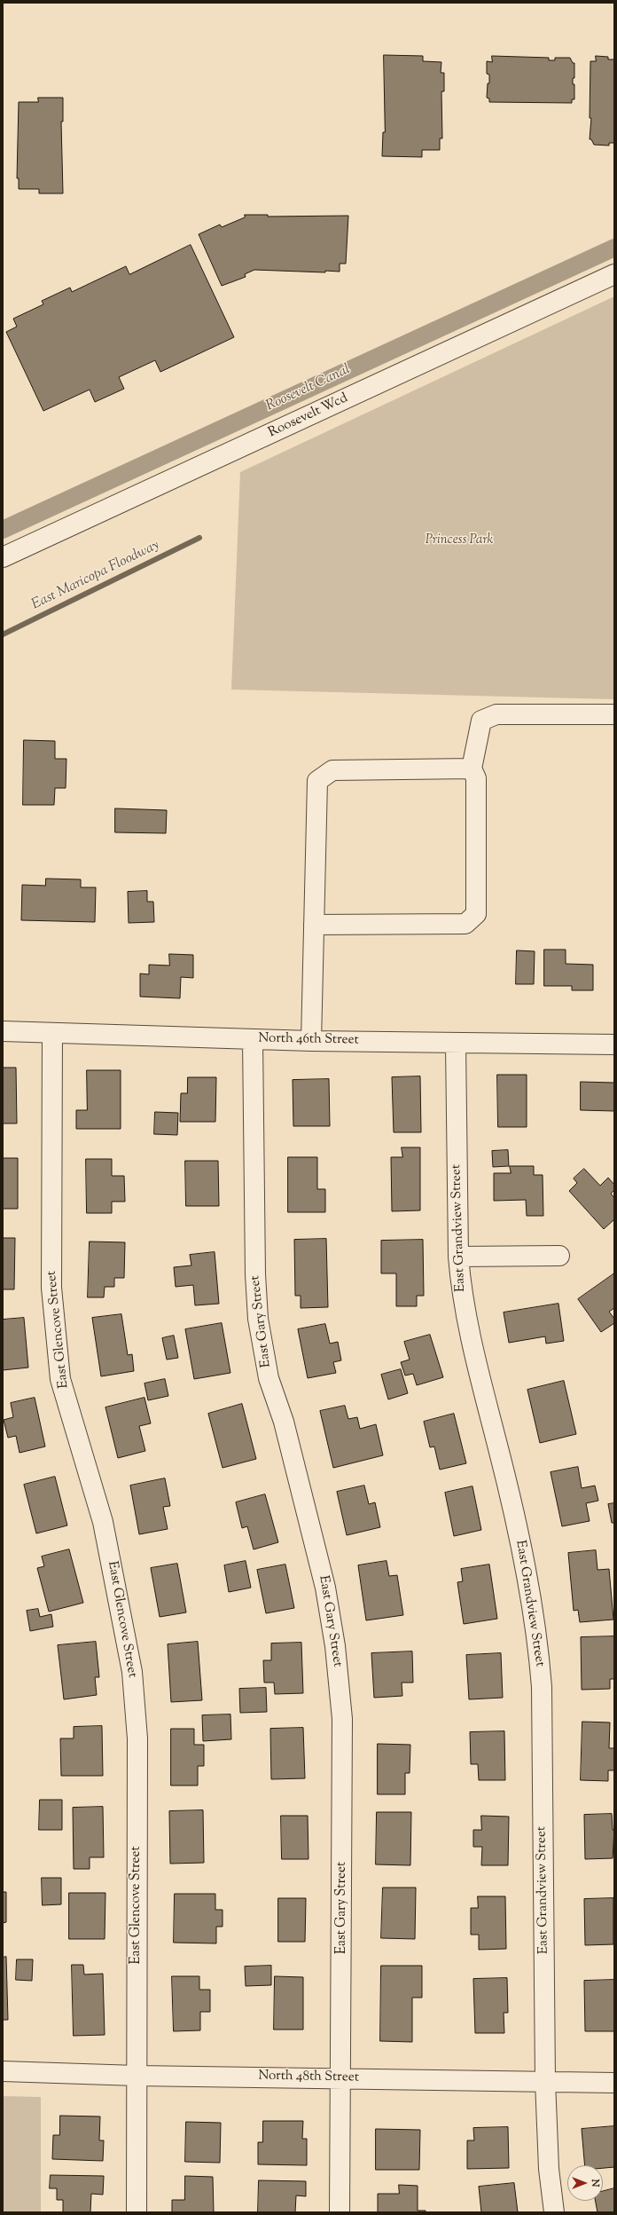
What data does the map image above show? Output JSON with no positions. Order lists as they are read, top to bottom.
{
  "streets": {
    "street": [
      "Roosevelt Wcd",
      "North 46th Street",
      "East Grandview Street",
      "East Gary Street",
      "East Glencove Street",
      "North 48th Street"
    ]
  },
  "crossings": [
    ["North 46th Street", "East Grandview Street"],
    ["North 46th Street", "East Gary Street"],
    ["North 46th Street", "East Glencove Street"],
    ["East Grandview Street", "North 48th Street"],
    ["East Gary Street", "North 48th Street"],
    ["East Glencove Street", "North 48th Street"]
  ],
  "water": ["Roosevelt Canal", "East Maricopa Floodway"],
  "parks": ["Princess Park"],
  "north": "right"
}
